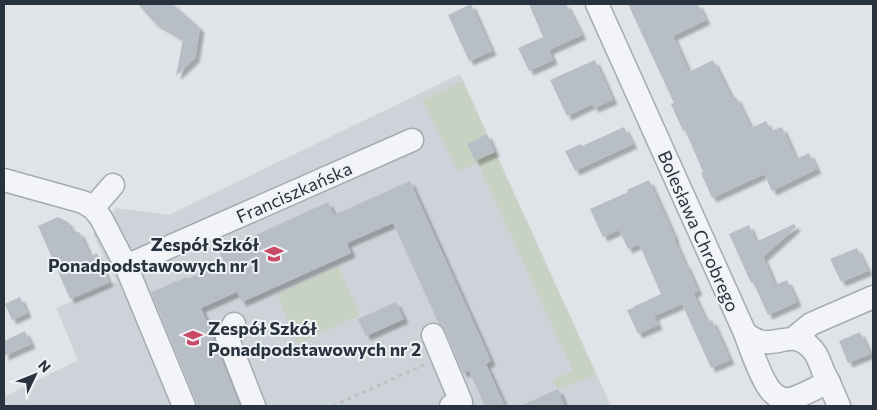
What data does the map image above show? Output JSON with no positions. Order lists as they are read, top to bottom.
{
  "streets": {
    "street": ["Franciszkańska", "Bolesława Chrobrego"]
  },
  "places": {
    "school or university": ["Zespół Szkół Ponadpodstawowych nr 1", "Zespół Szkół Ponadpodstawowych nr 2"]
  },
  "north": "top right"
}
